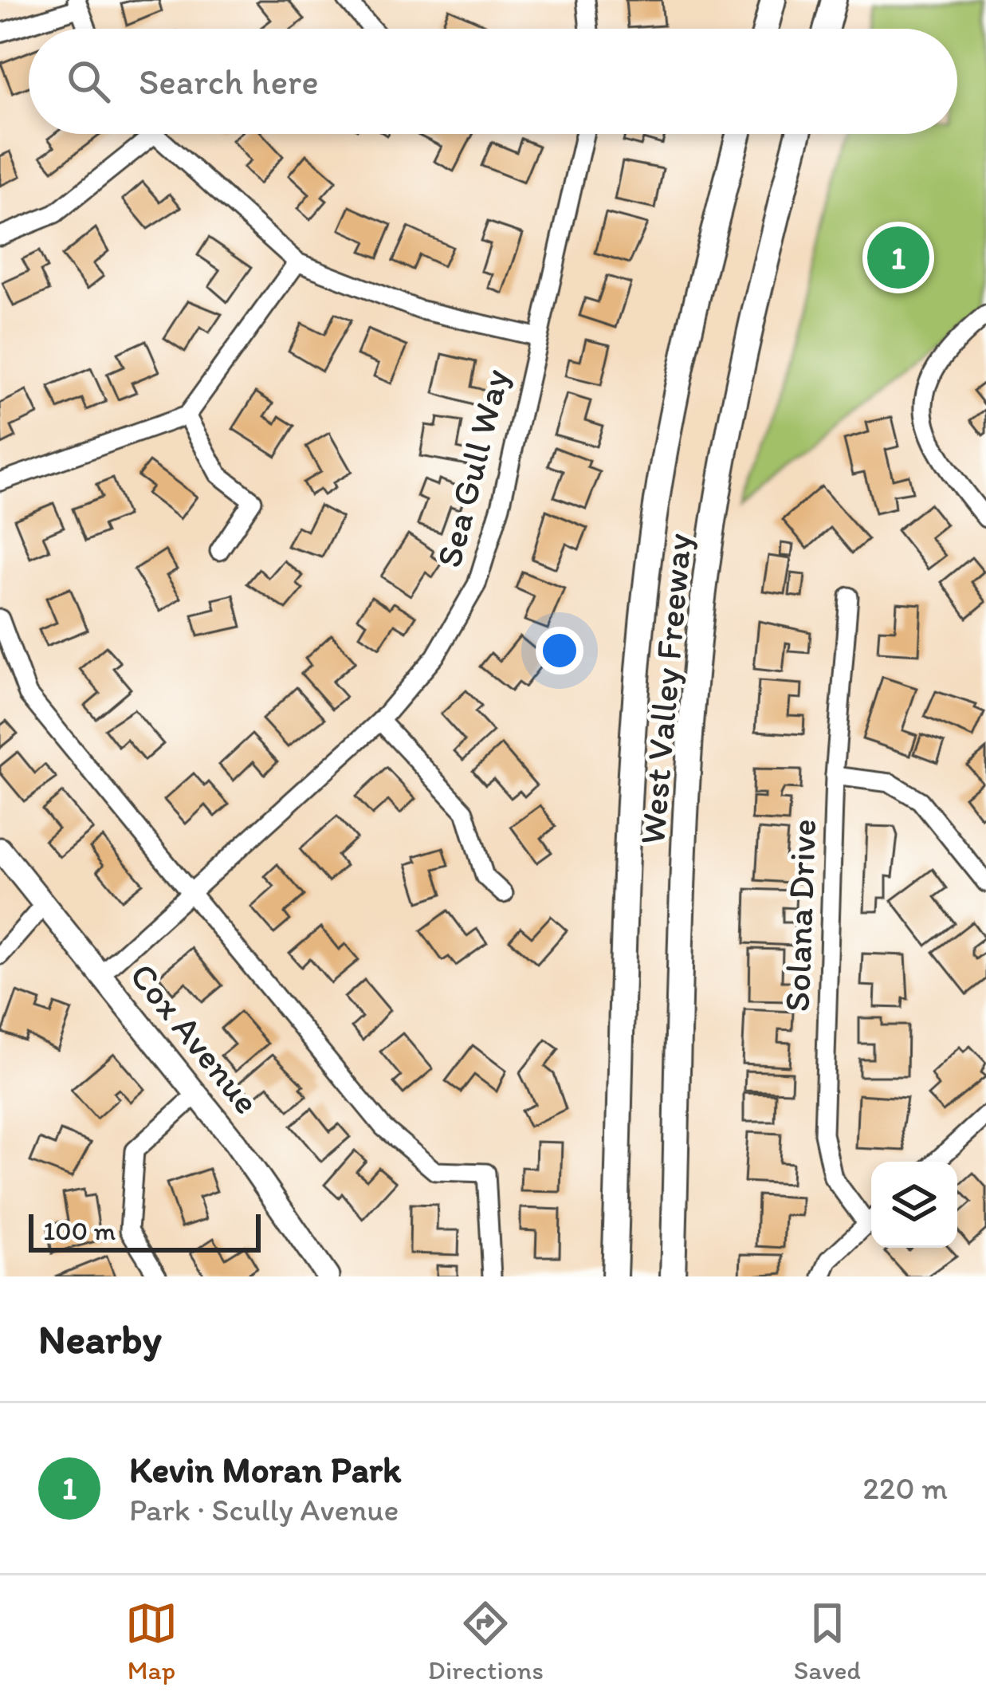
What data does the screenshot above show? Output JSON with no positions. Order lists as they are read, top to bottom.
{
  "streets": {
    "highway": ["West Valley Freeway"],
    "main road": ["Cox Avenue"],
    "street": ["Sea Gull Way", "Solana Drive"]
  },
  "crossings": [
    ["Sea Gull Way", "Cox Avenue"]
  ],
  "scale_bar": "100 m",
  "page": {
    "search": "Search here",
    "pins": "1",
    "scale": "100 m",
    "heading": "Nearby",
    "list": [
      {
        "mark": "1",
        "name": "Kevin Moran Park",
        "note": "Park · Scully Avenue",
        "value": "220 m"
      }
    ],
    "nav": ["Map", "Directions", "Saved"]
  }
}
